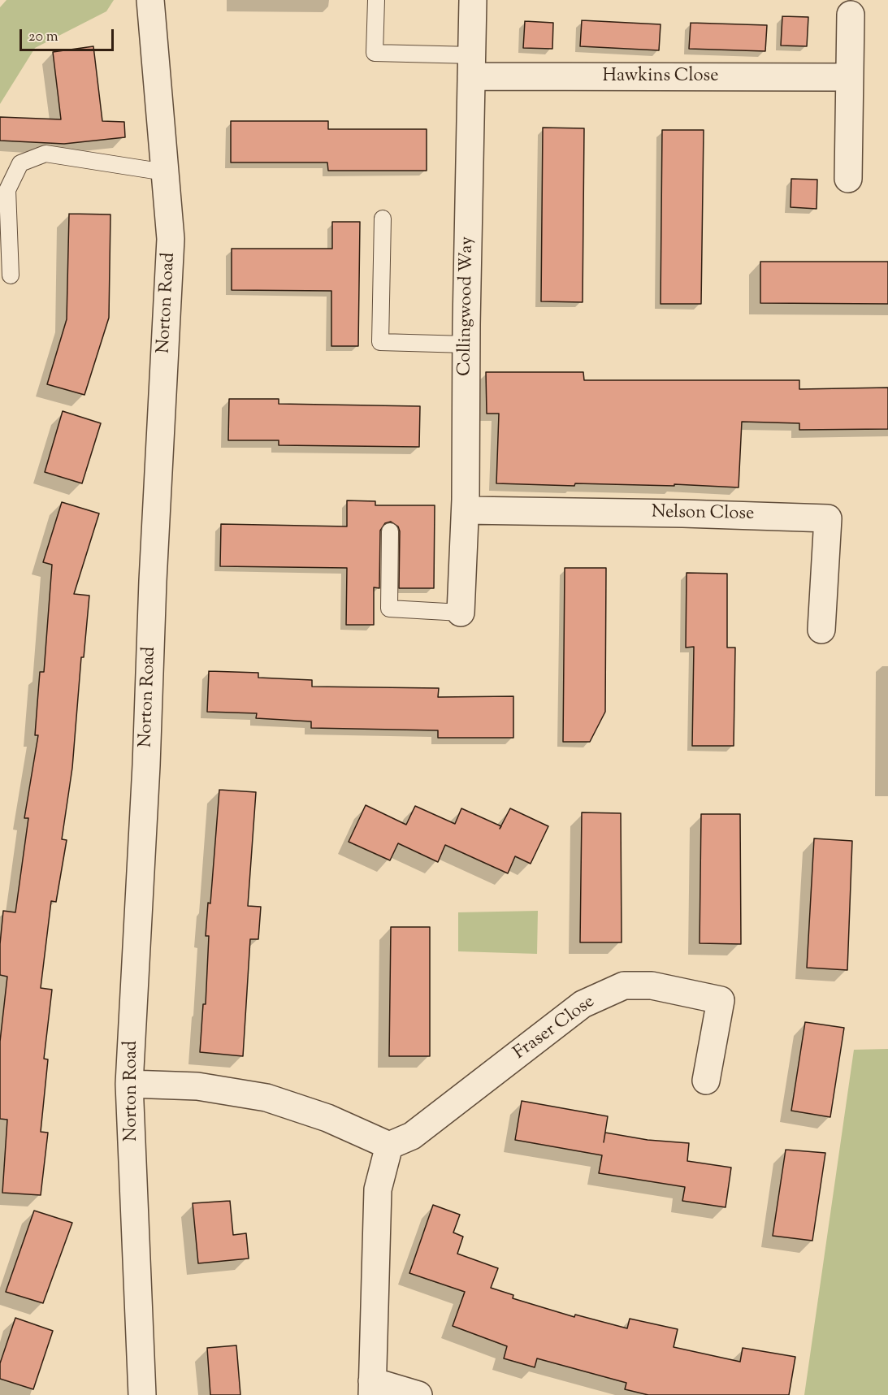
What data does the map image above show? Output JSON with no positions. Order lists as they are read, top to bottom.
{
  "streets": {
    "street": [
      "Hawkins Close",
      "Norton Road",
      "Collingwood Way",
      "Nelson Close",
      "Fraser Close"
    ]
  },
  "crossings": [
    ["Hawkins Close", "Collingwood Way"],
    ["Collingwood Way", "Nelson Close"]
  ],
  "scale_bar": "20 m"
}
